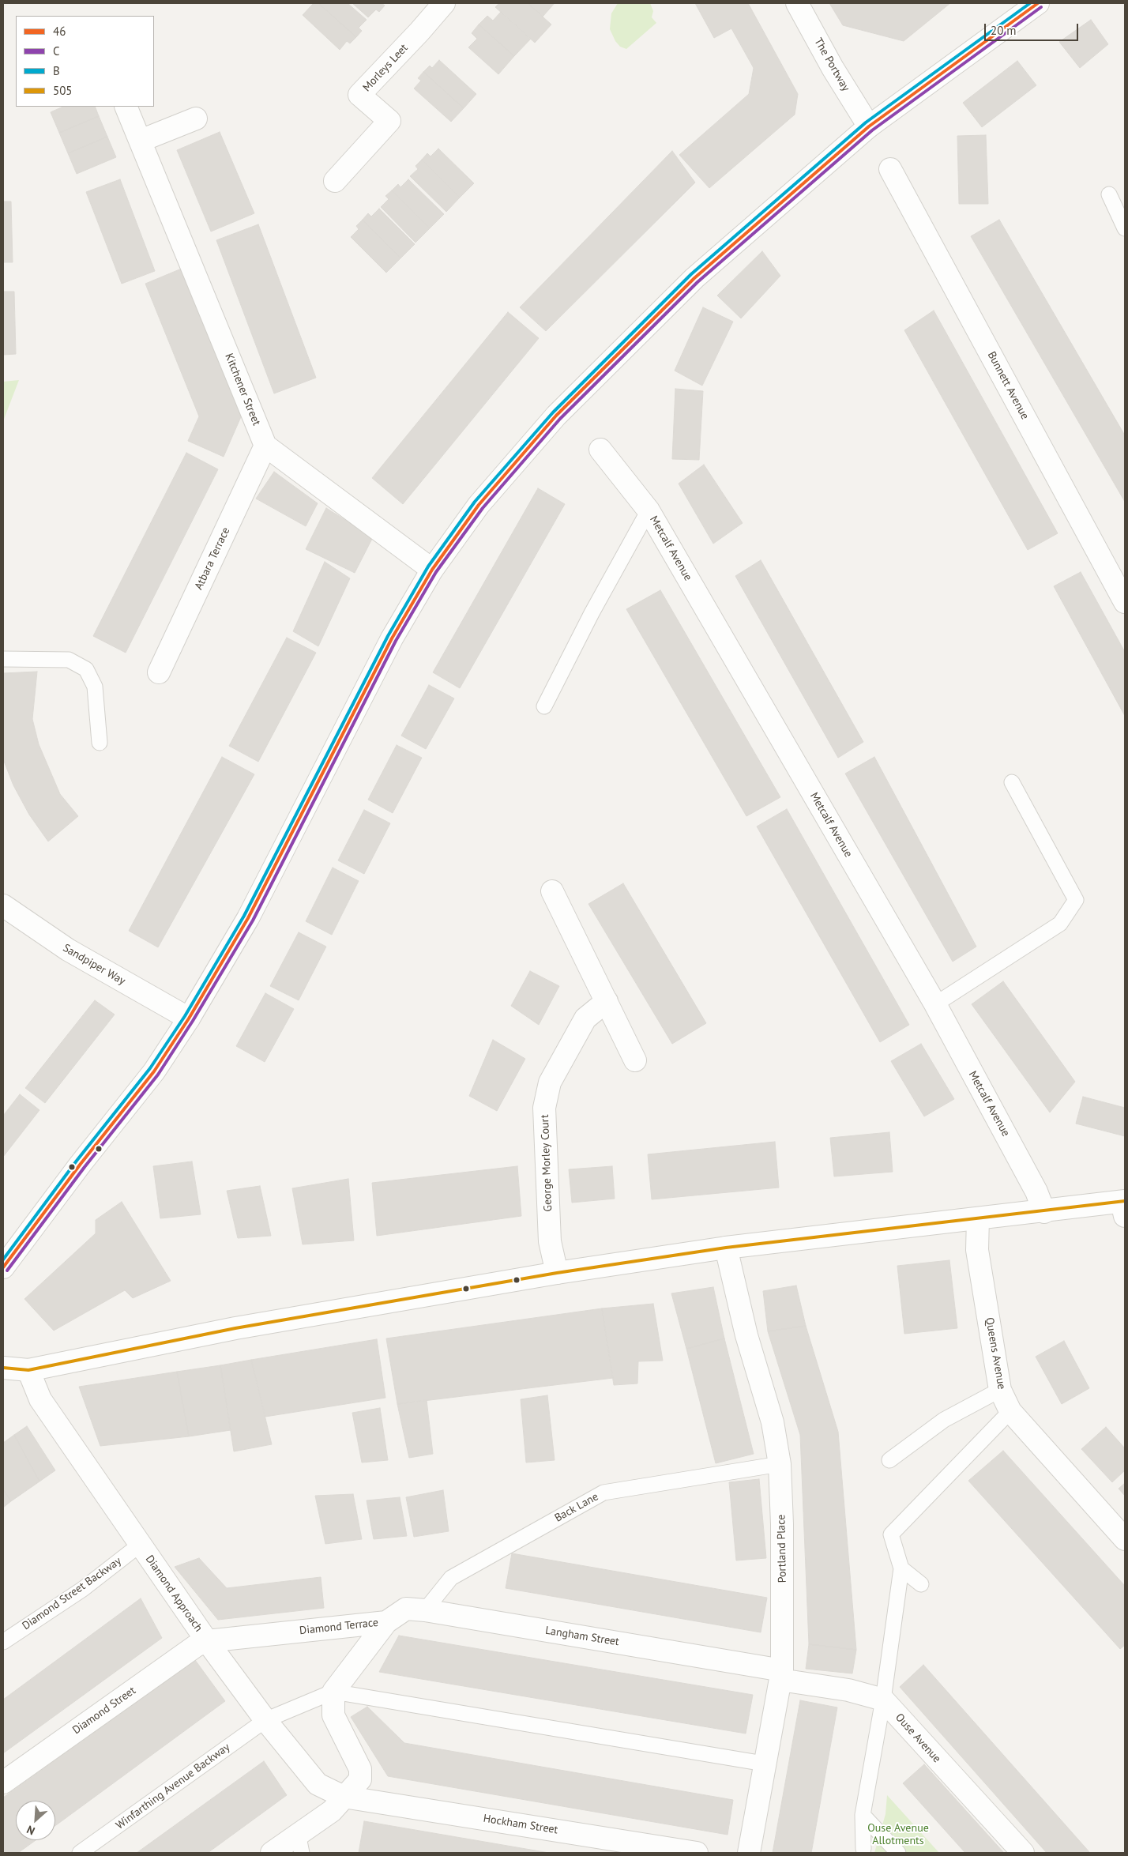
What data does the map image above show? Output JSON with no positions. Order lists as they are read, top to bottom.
{
  "streets": {
    "street": [
      "The Portway",
      "Morleys Leet",
      "Bunnett Avenue",
      "Kitchener Street",
      "Metcalf Avenue",
      "Atbara Terrace",
      "Sandpiper Way",
      "George Morley Court",
      "Queens Avenue",
      "Portland Place",
      "Diamond Approach",
      "Diamond Terrace",
      "Langham Street",
      "Diamond Street",
      "Ouse Avenue",
      "Hockham Street"
    ],
    "lane": ["Back Lane", "Diamond Street Backway", "Winfarthing Avenue Backway"]
  },
  "crossings": [
    ["Kitchener Street", "Atbara Terrace"],
    ["Back Lane", "Portland Place"],
    ["Back Lane", "Langham Street"],
    ["Portland Place", "Langham Street"],
    ["Diamond Street Backway", "Diamond Approach"],
    ["Diamond Approach", "Diamond Terrace"],
    ["Diamond Approach", "Diamond Street"],
    ["Diamond Approach", "Winfarthing Avenue Backway"],
    ["Diamond Approach", "Hockham Street"],
    ["Diamond Terrace", "Langham Street"],
    ["Diamond Terrace", "Diamond Street"],
    ["Diamond Terrace", "Winfarthing Avenue Backway"]
  ],
  "parks": ["Ouse Avenue Allotments"],
  "lines": [
    "transit line 46",
    "transit line B",
    "transit line C",
    "transit line 505"
  ],
  "legend": [
    "46",
    "C",
    "B",
    "505"
  ],
  "scale_bar": "20 m",
  "north": "bottom left"
}
